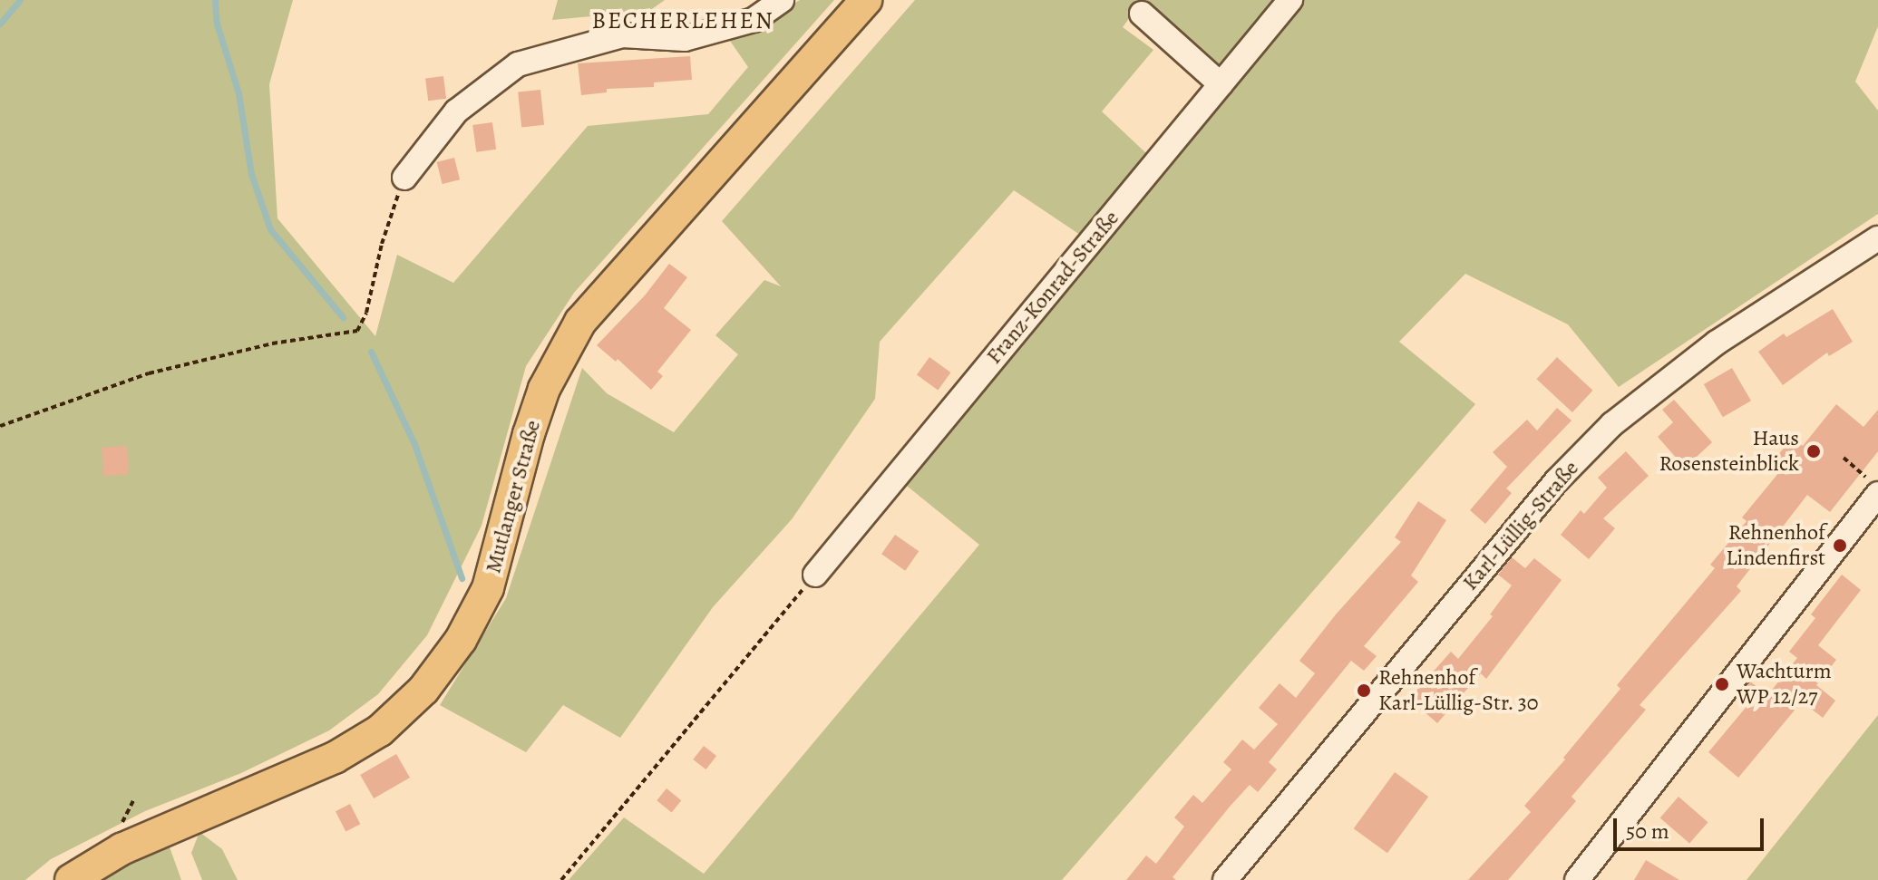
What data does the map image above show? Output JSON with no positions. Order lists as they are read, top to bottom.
{
  "streets": {
    "main road": ["Mutlanger Straße"],
    "street": ["Franz-Konrad-Straße", "Karl-Lüllig-Straße"]
  },
  "districts": ["BECHERLEHEN"],
  "places": [
    "Haus Rosensteinblick",
    "Rehnenhof Lindenfirst",
    "Wachturm WP 12/27",
    "Rehnenhof Karl-Lüllig-Str. 30"
  ],
  "scale_bar": "50 m"
}
